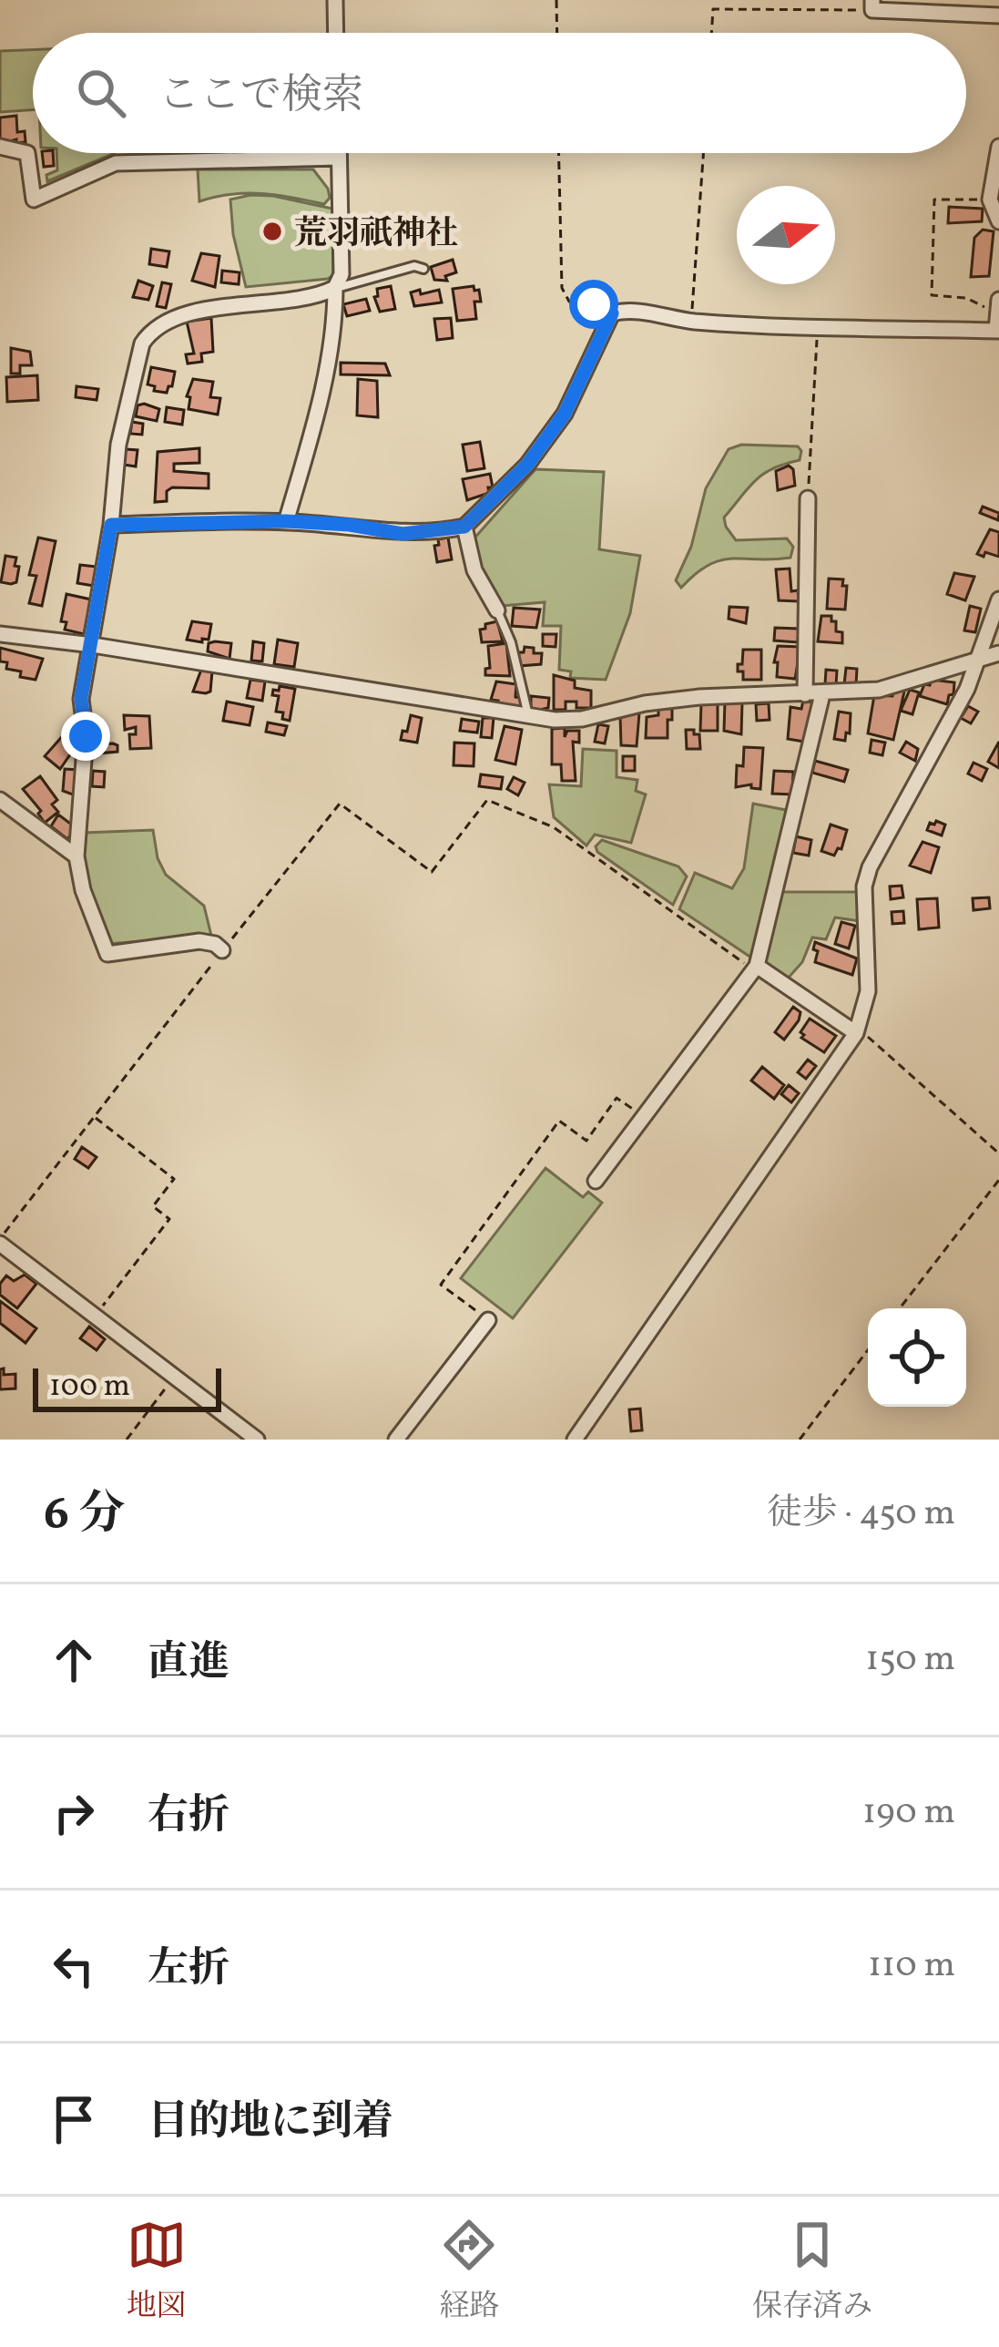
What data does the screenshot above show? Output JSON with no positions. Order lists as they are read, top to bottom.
{
  "places": ["荒羽祇神社"],
  "scale_bar": "100 m",
  "north": "right",
  "page": {
    "search": "ここで検索",
    "scale": "100 m",
    "heading": ["6 分", "徒歩 · 450 m"],
    "list": [
      ["直進", "150 m"],
      ["右折", "190 m"],
      ["左折", "110 m"],
      "目的地に到着"
    ],
    "nav": ["地図", "経路", "保存済み"]
  }
}
